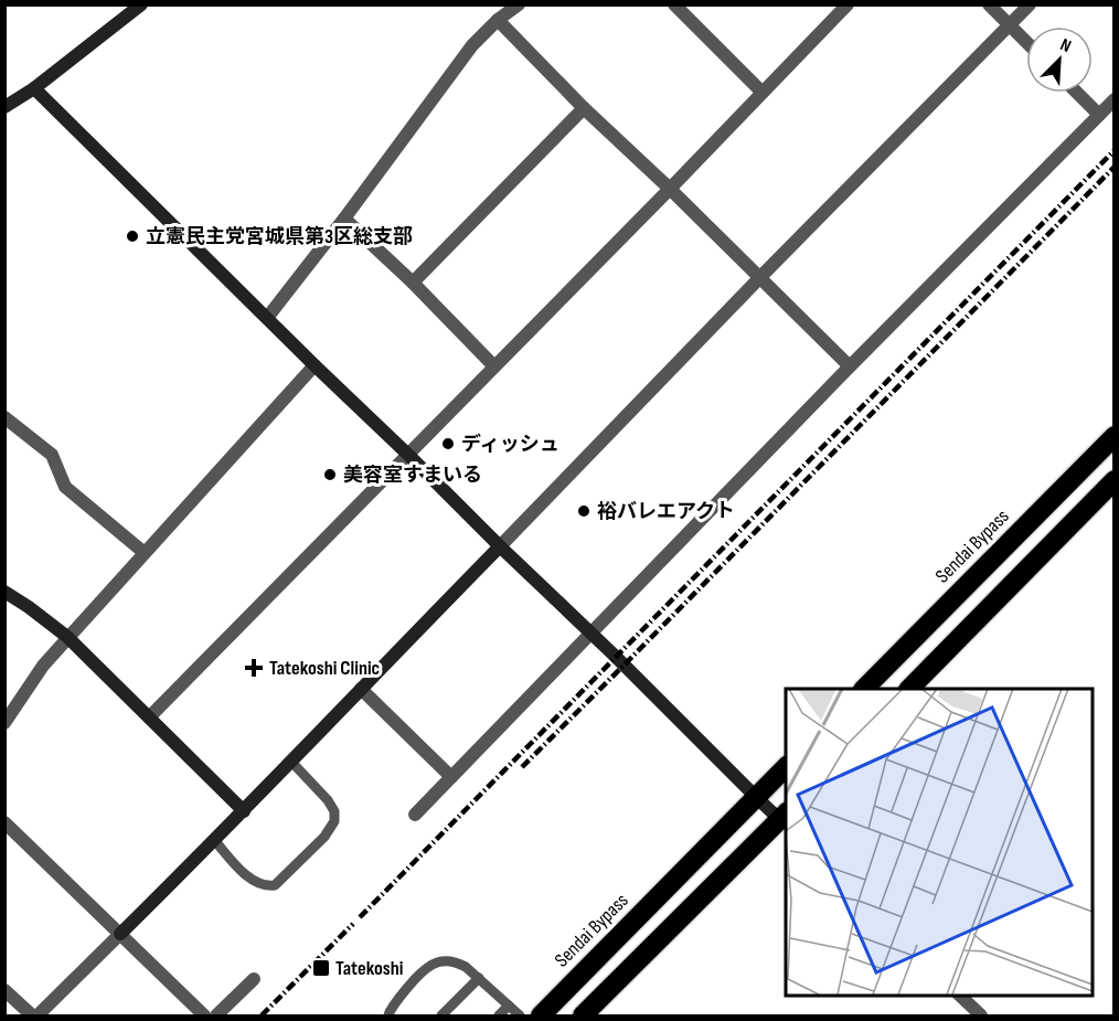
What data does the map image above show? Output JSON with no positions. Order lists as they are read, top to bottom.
{
  "streets": {
    "highway": ["Sendai Bypass"]
  },
  "places": {
    "other": [
      "立憲民主党宮城県第3区総支部",
      "ディッシュ",
      "美容室すまいる",
      "裕バレエアクト"
    ],
    "health": ["Tatekoshi Clinic"],
    "transit": ["Tatekoshi"]
  },
  "north": "top right"
}
